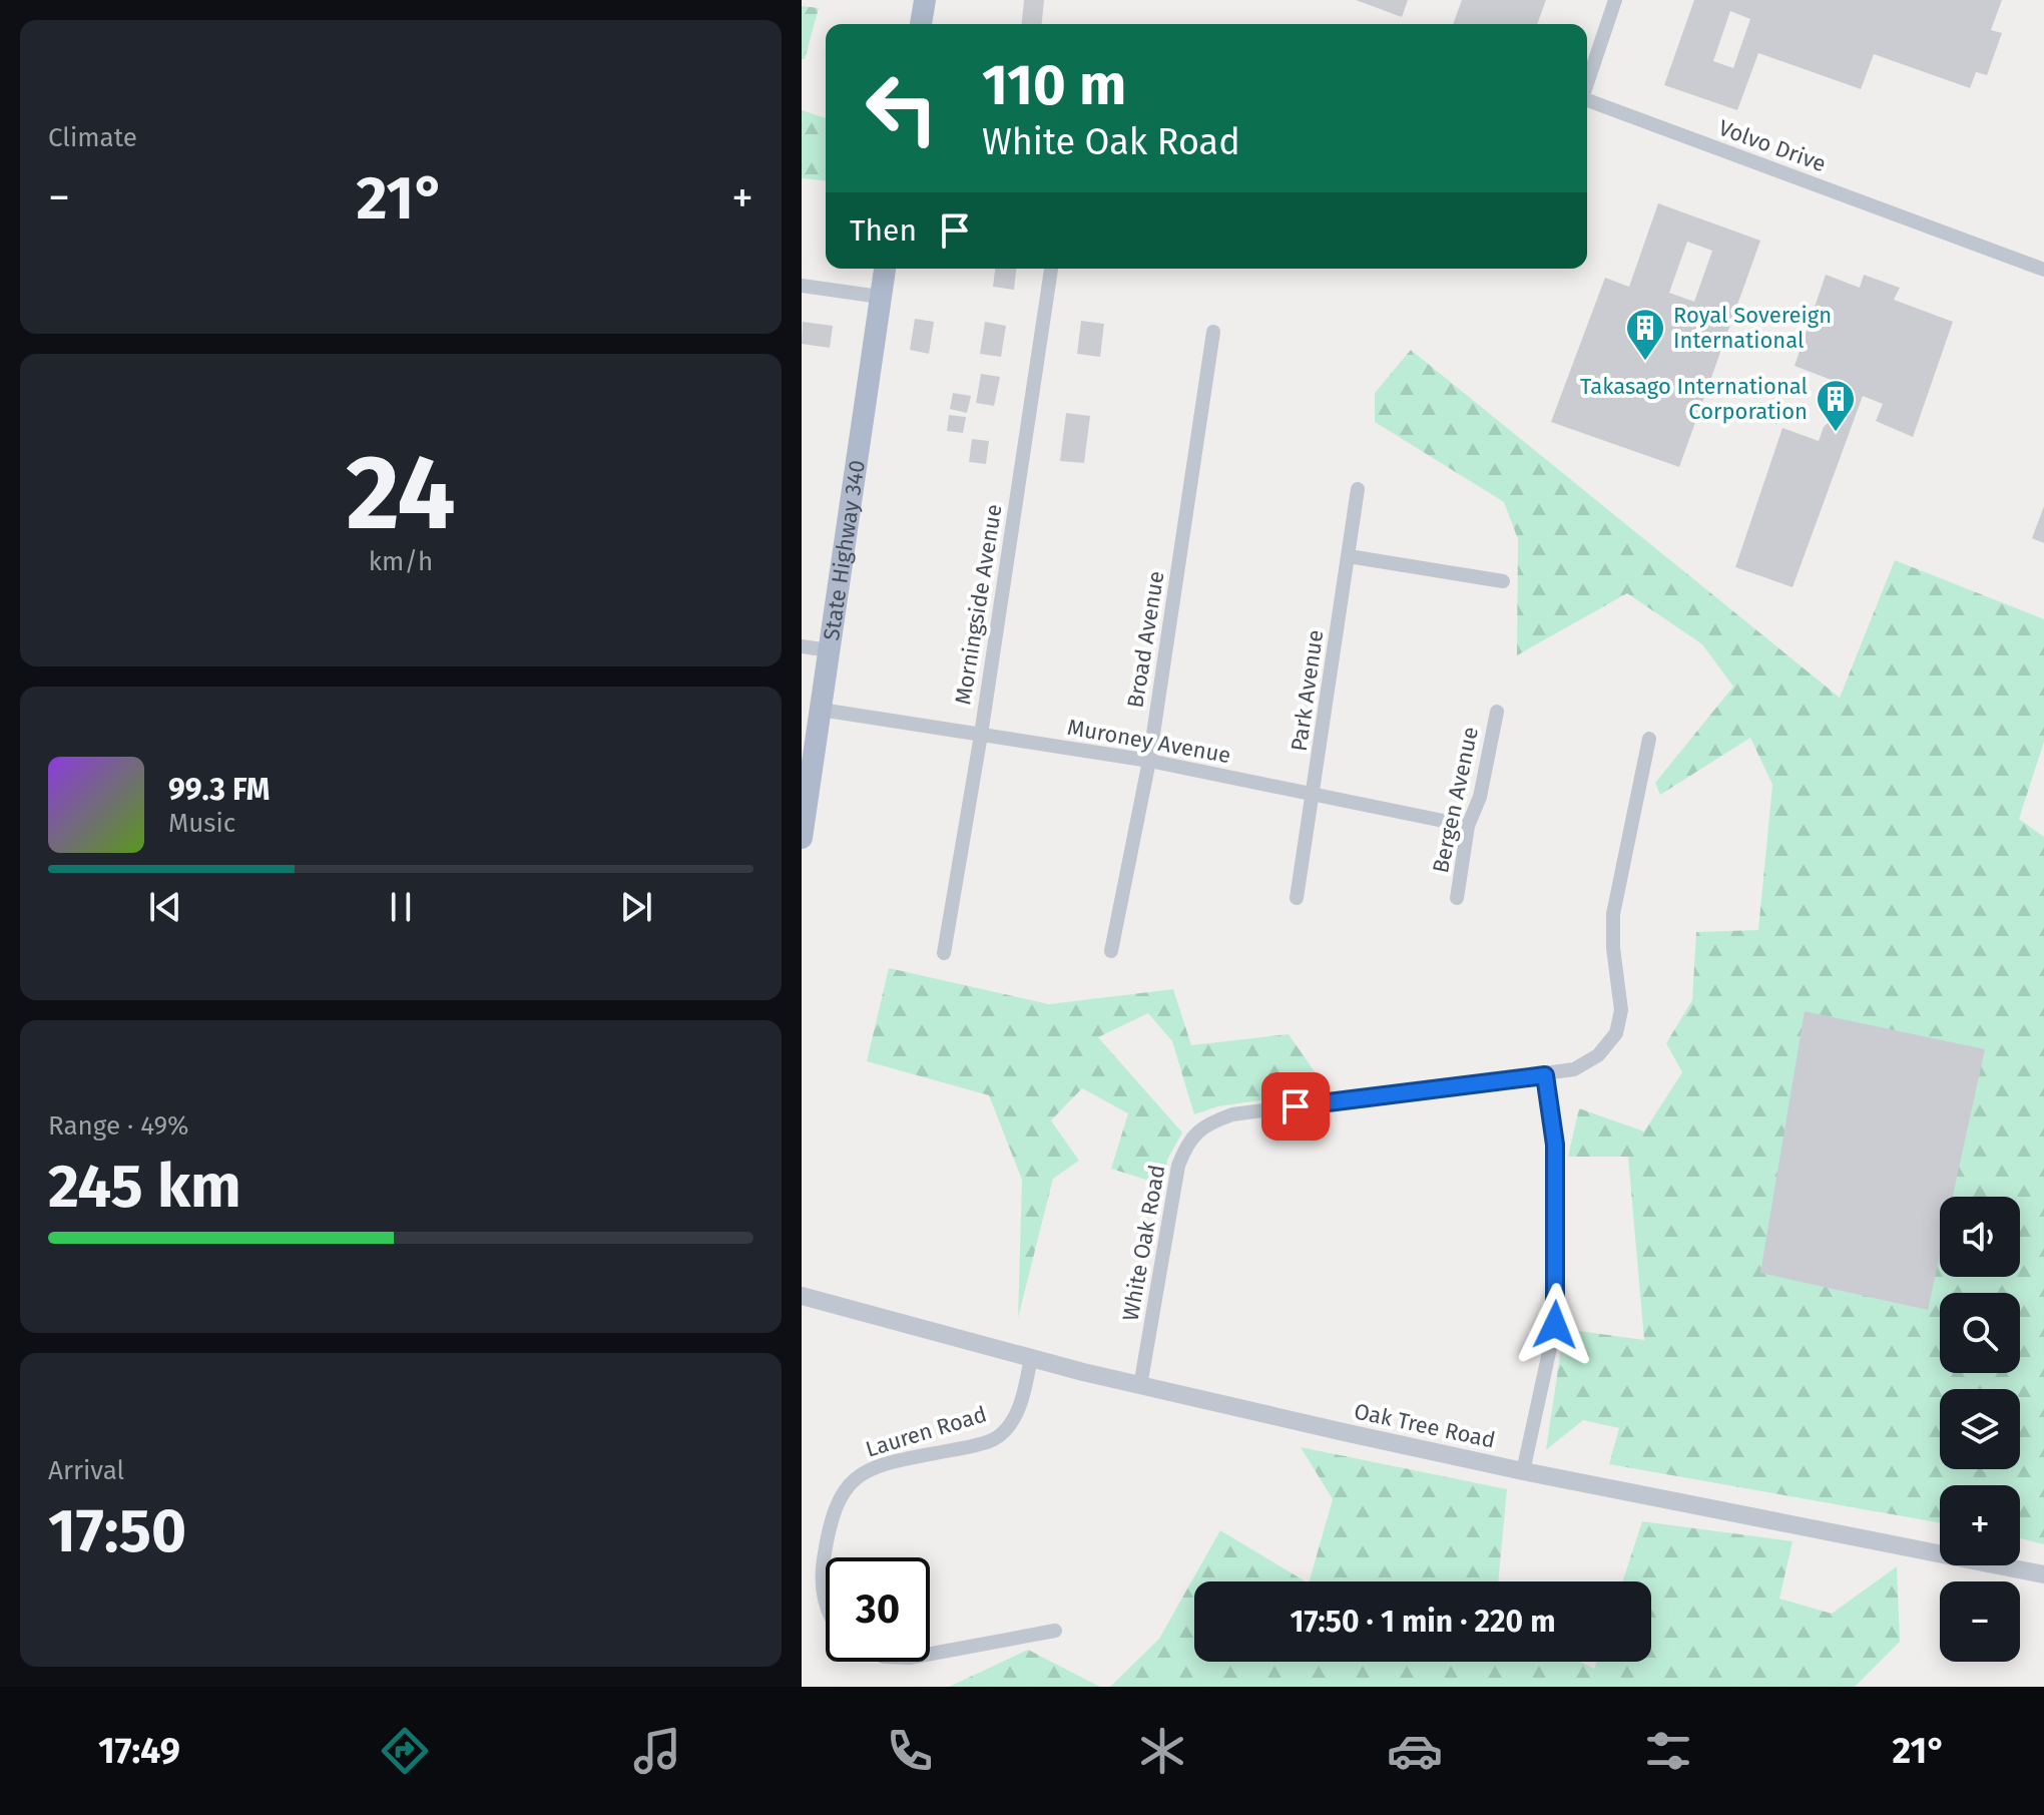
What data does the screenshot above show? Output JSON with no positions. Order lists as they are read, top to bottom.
{
  "streets": {
    "main road": ["State Highway 340"],
    "street": [
      "Volvo Drive",
      "Morningside Avenue",
      "Broad Avenue",
      "Park Avenue",
      "Muroney Avenue",
      "Bergen Avenue",
      "White Oak Road",
      "Oak Tree Road",
      "Lauren Road"
    ]
  },
  "crossings": [
    ["State Highway 340", "Muroney Avenue"],
    ["Morningside Avenue", "Muroney Avenue"],
    ["Broad Avenue", "Muroney Avenue"],
    ["Park Avenue", "Muroney Avenue"],
    ["Muroney Avenue", "Bergen Avenue"],
    ["White Oak Road", "Oak Tree Road"],
    ["Oak Tree Road", "Lauren Road"]
  ],
  "places": {
    "building": ["Royal Sovereign International", "Takasago International Corporation"]
  },
  "page": {
    "tile": [
      "Climate",
      ["24", "km/h"],
      ["Range · 49%", "245 km"],
      ["Arrival", "17:50"]
    ],
    "turn": ["110 m", "White Oak Road"],
    "heat": ["−", "21°", "+"],
    "then": "Then",
    "song": ["99.3 FM", "Music"],
    "map_buttons": ["+", "−"],
    "limit": "30",
    "trip": "17:50 · 1 min · 220 m",
    "tabs": ["17:49", "21°"]
  }
}
